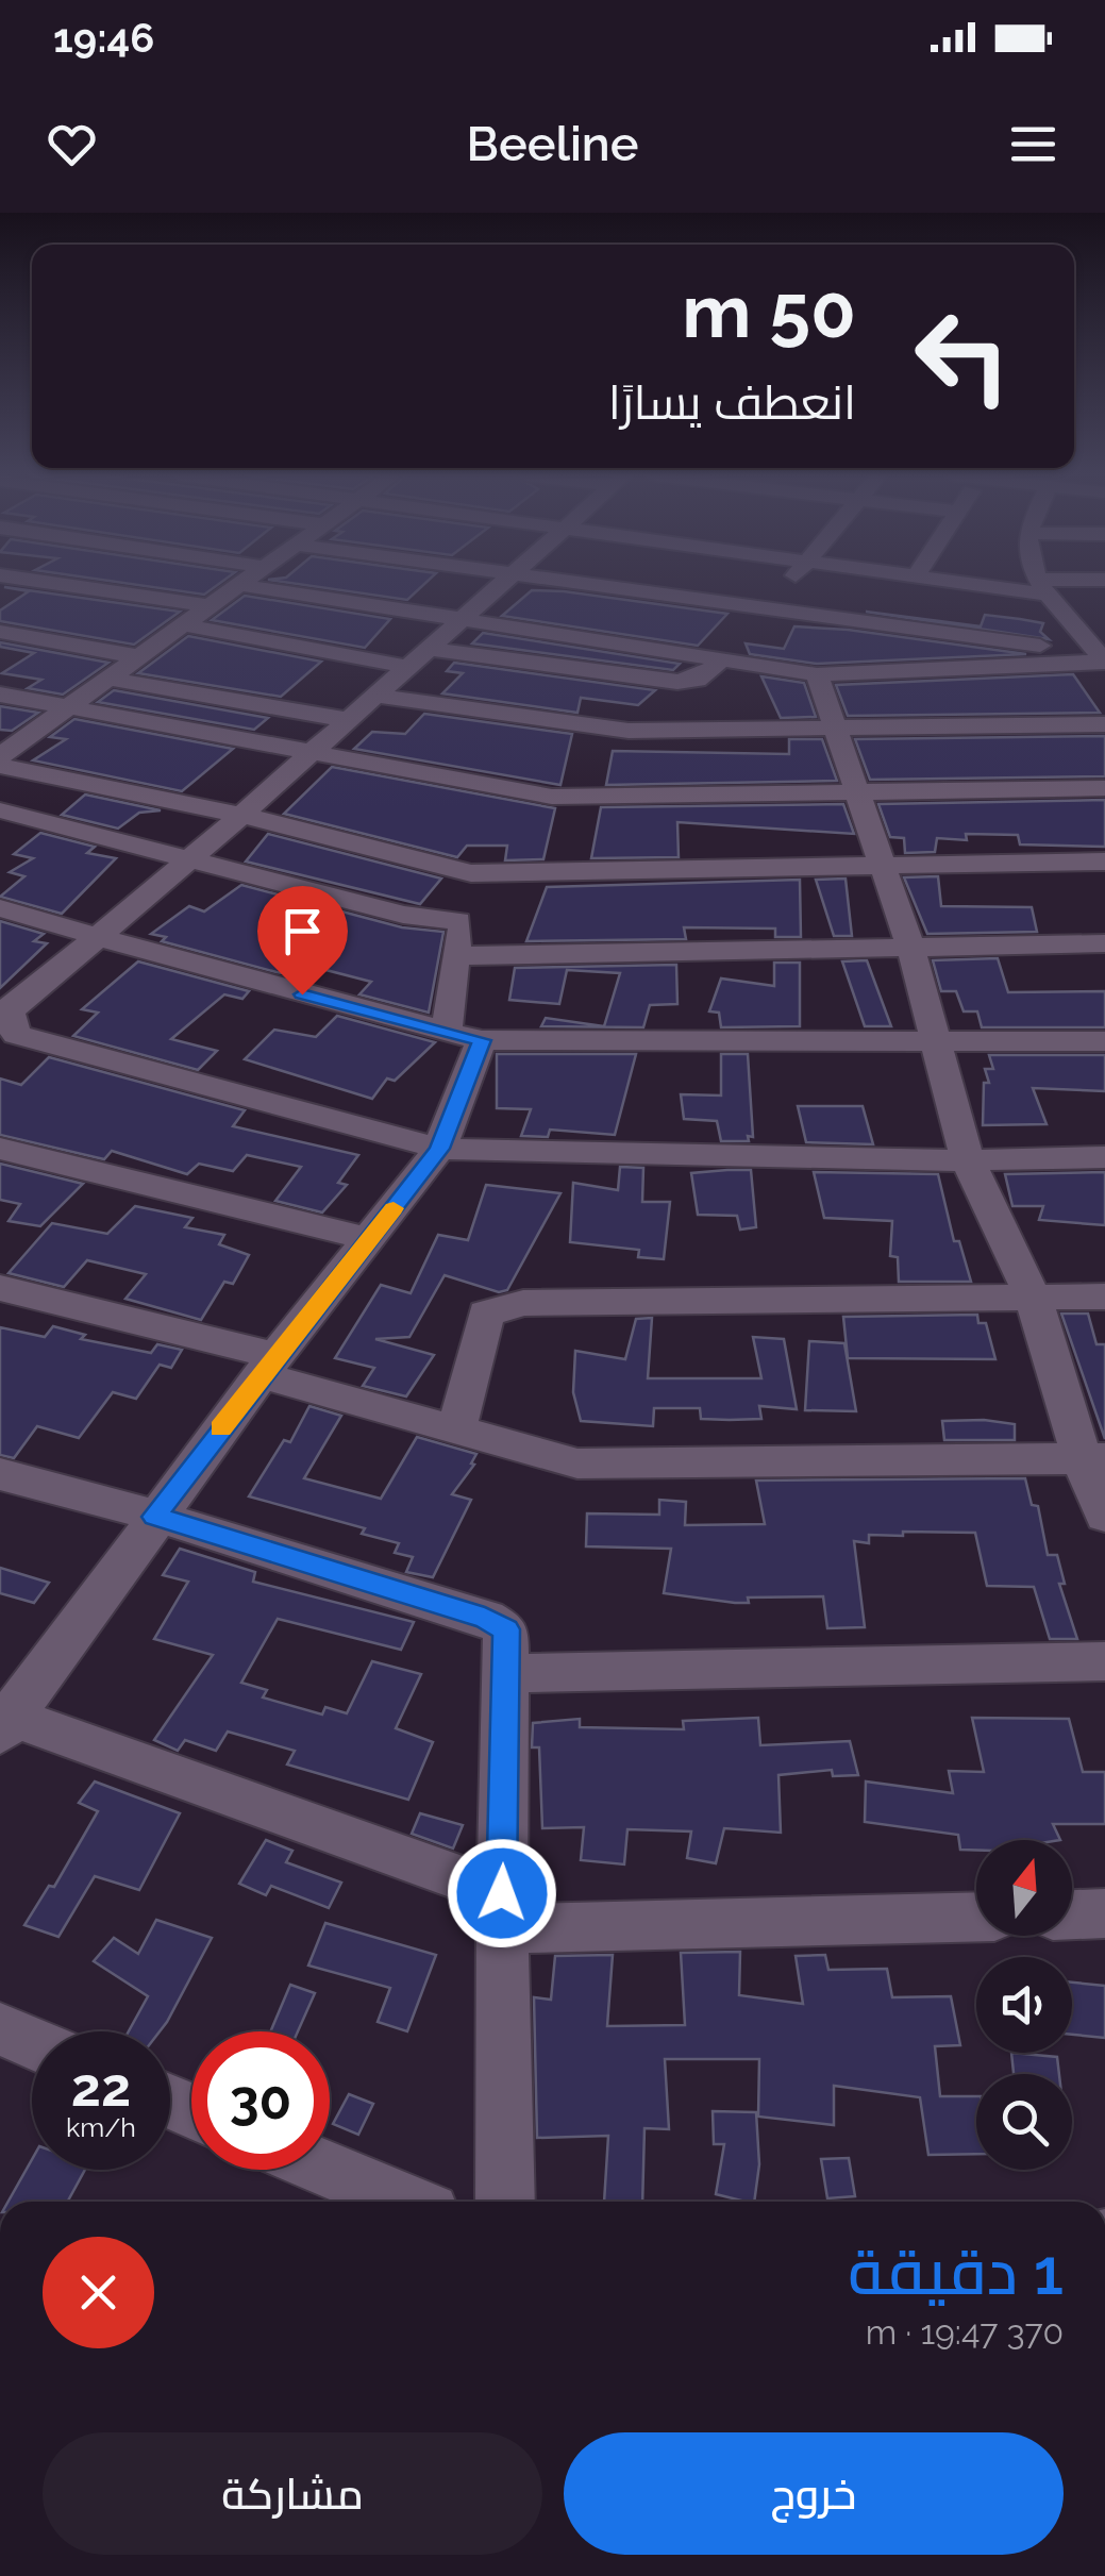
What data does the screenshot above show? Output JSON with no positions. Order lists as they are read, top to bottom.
{
  "north": "top",
  "page": {
    "status": "19:46",
    "header": "Beeline",
    "turn": ["50 m", "انعطف يسارًا"],
    "speed": "22 km/h",
    "limit": "30",
    "heading": ["1 دقيقة", "370 m · 19:47"],
    "buttons": ["خروج", "مشاركة"]
  }
}
